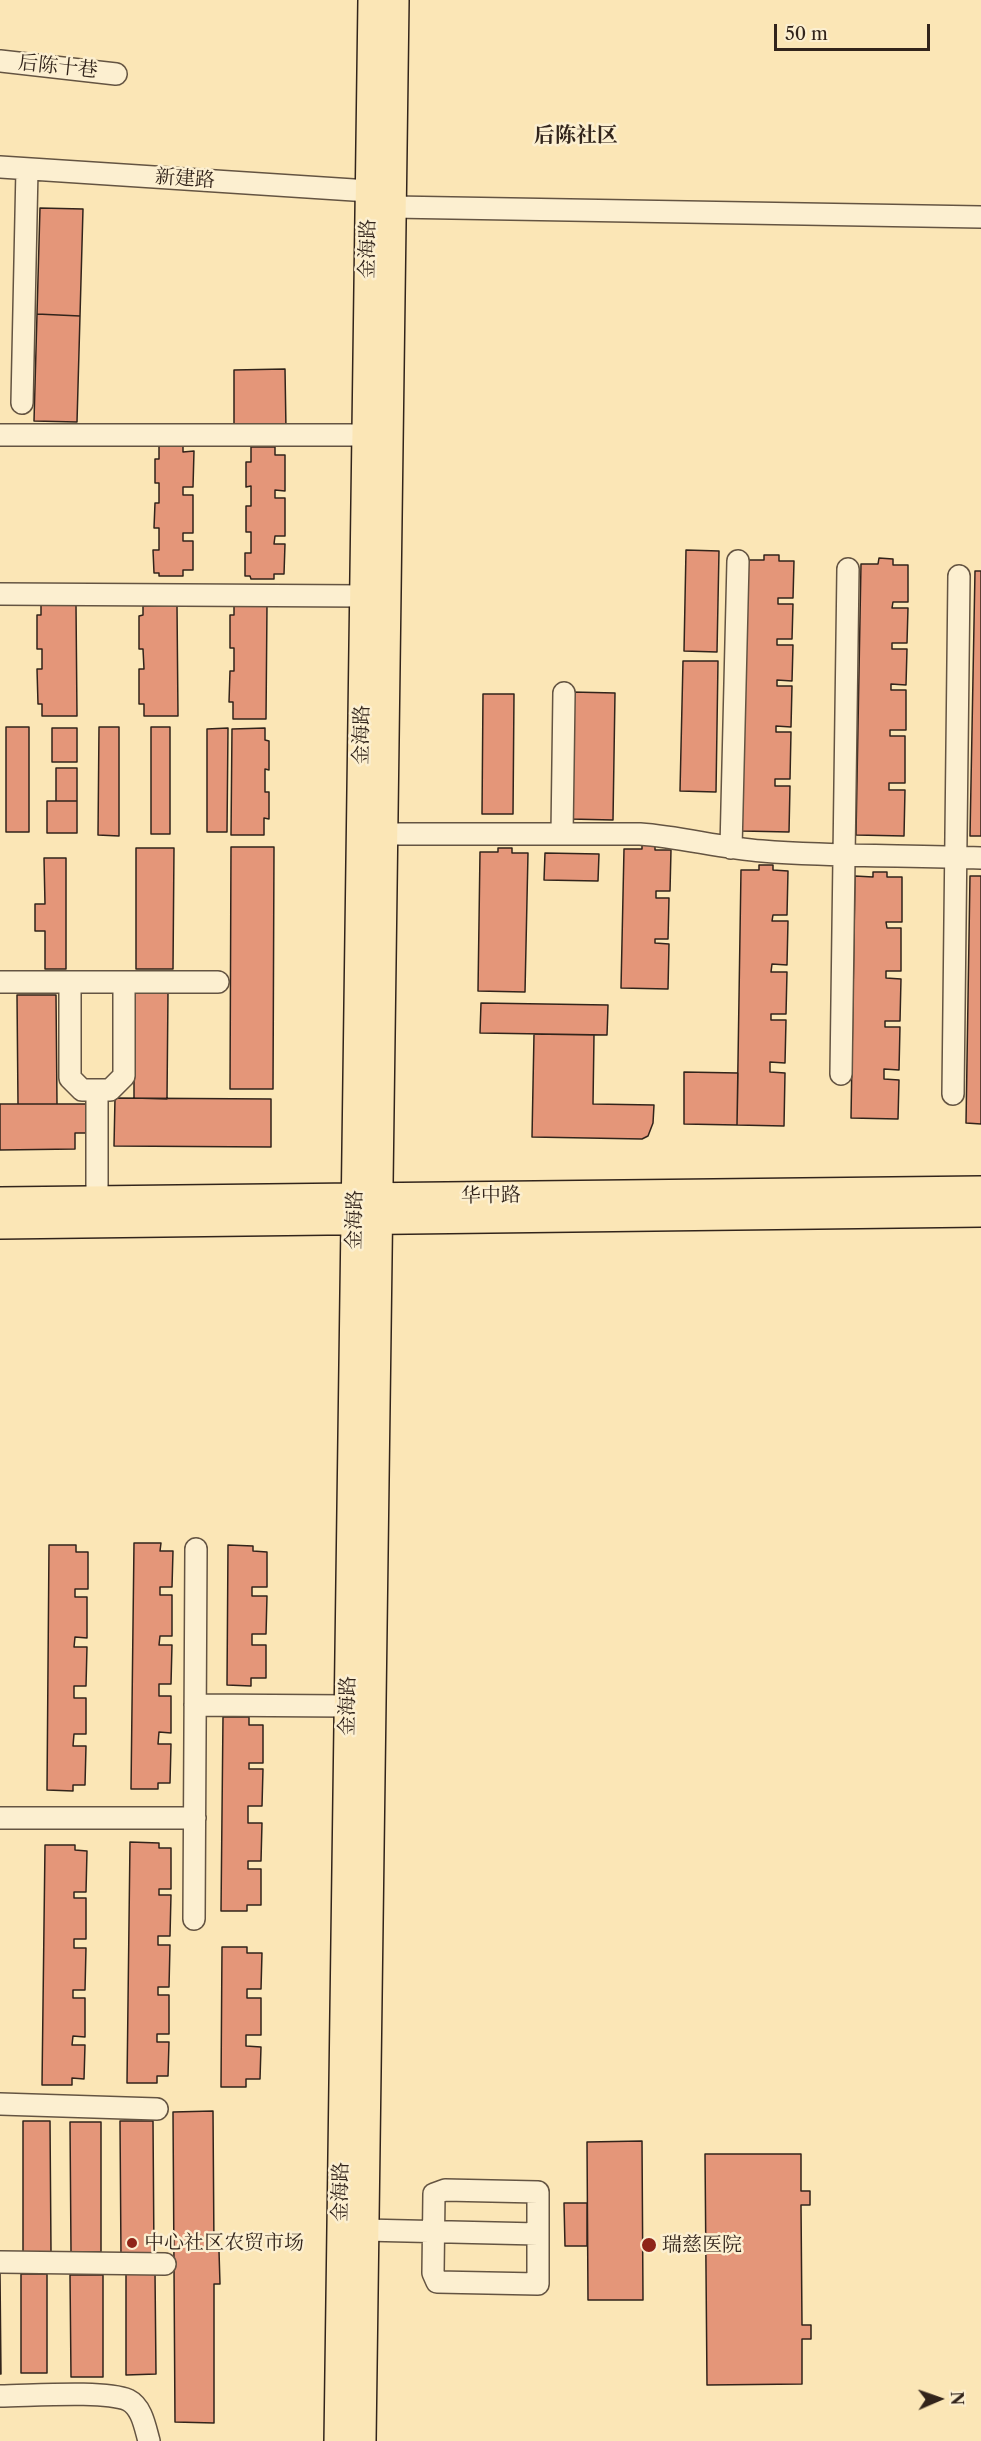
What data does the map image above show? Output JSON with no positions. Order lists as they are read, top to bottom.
{
  "streets": {
    "main road": ["金海路", "华中路"],
    "street": ["后陈十巷", "新建路"]
  },
  "crossings": [
    ["新建路", "金海路"],
    ["金海路", "华中路"]
  ],
  "districts": ["后陈社区"],
  "places": ["中心社区农贸市场", "瑞慈医院"],
  "scale_bar": "50 m",
  "north": "right"
}
